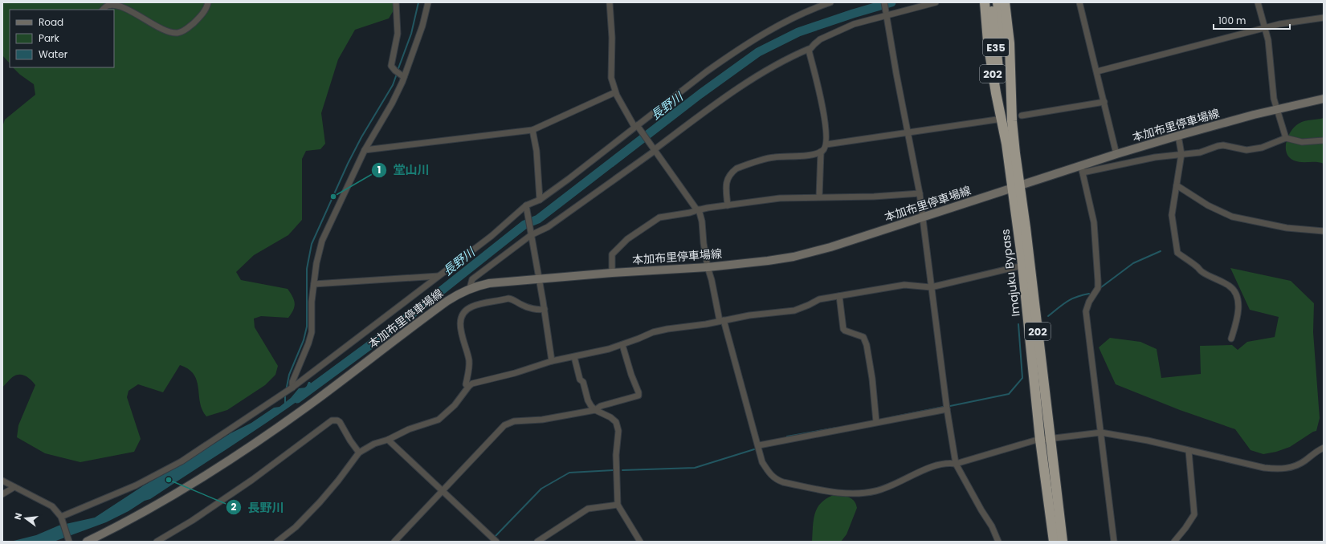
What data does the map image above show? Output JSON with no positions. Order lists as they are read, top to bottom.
{
  "streets": {
    "highway": ["E35", "202", "Imajuku Bypass"],
    "main road": ["本加布里停車場線"]
  },
  "crossings": [
    ["本加布里停車場線", "Imajuku Bypass"]
  ],
  "water": ["長野川"],
  "places": ["堂山川", "長野川"],
  "legend": ["Road", "Park", "Water"],
  "scale_bar": "100 m",
  "north": "left"
}
